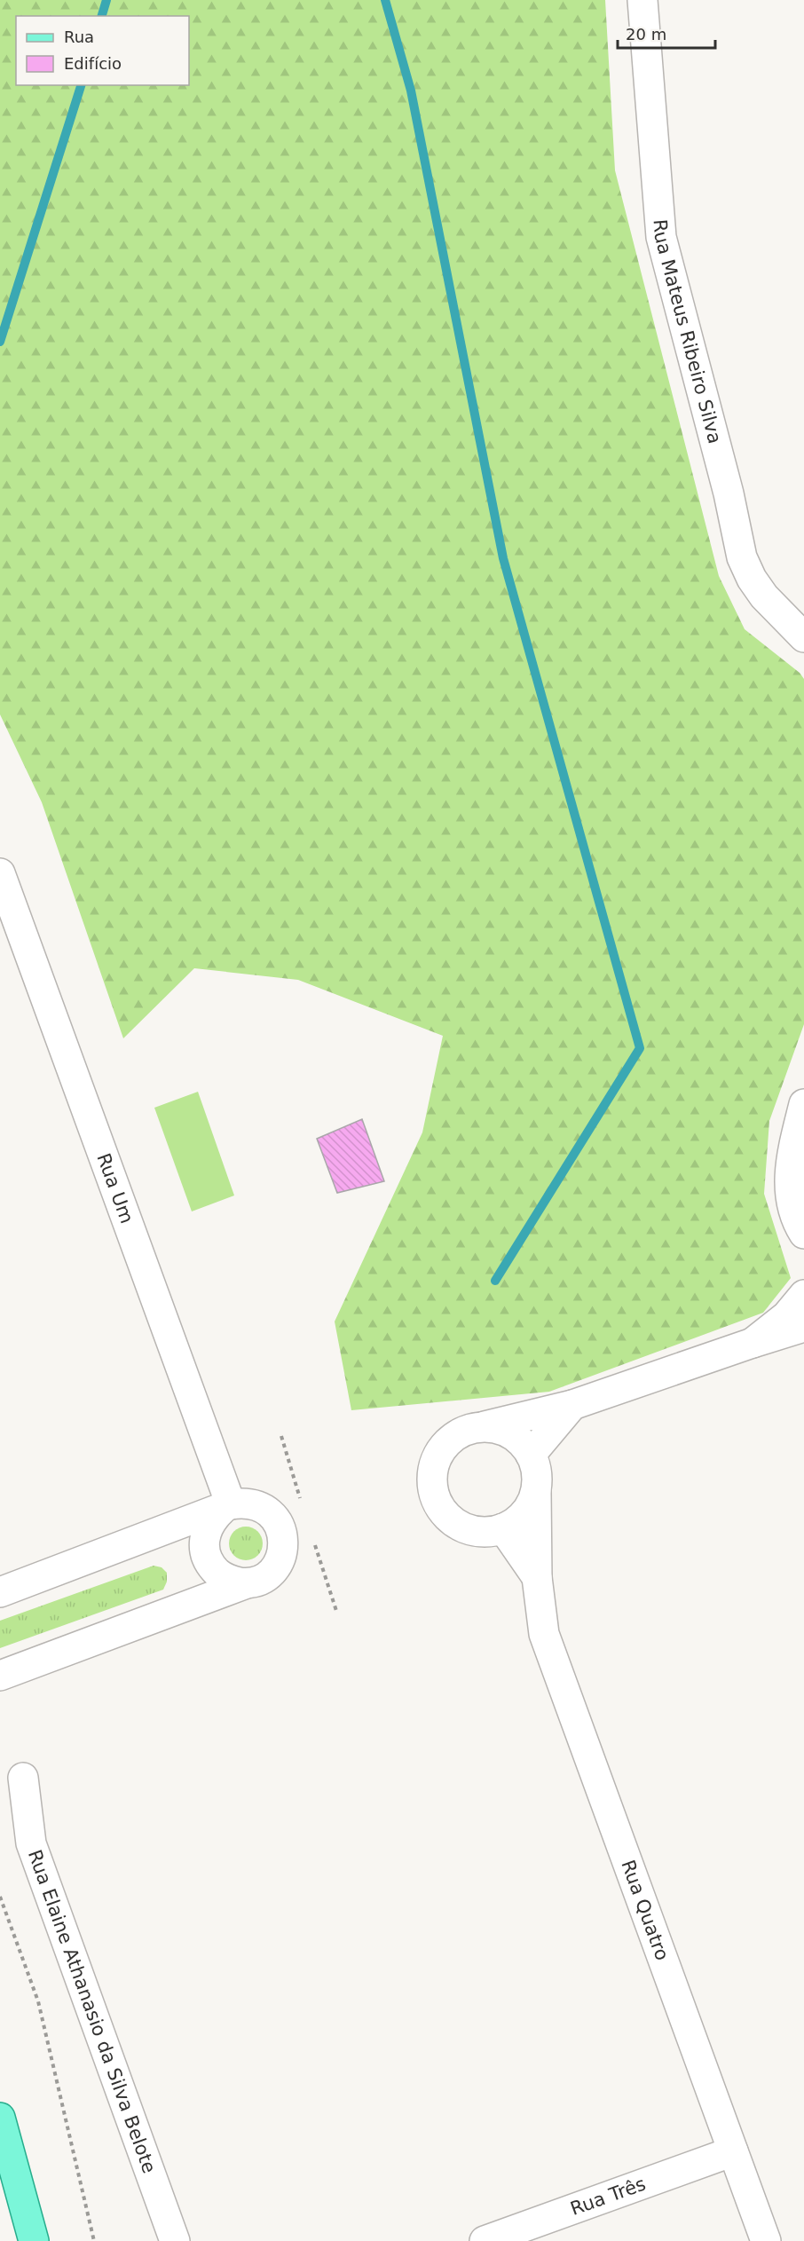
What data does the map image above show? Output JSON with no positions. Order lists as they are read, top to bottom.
{
  "streets": {
    "street": [
      "Rua Mateus Ribeiro Silva",
      "Rua Um",
      "Rua Quatro",
      "Rua Elaine Athanasio da Silva Belote",
      "Rua Três"
    ]
  },
  "crossings": [
    ["Rua Quatro", "Rua Três"]
  ],
  "legend": ["Rua", "Edifício"],
  "scale_bar": "20 m"
}
